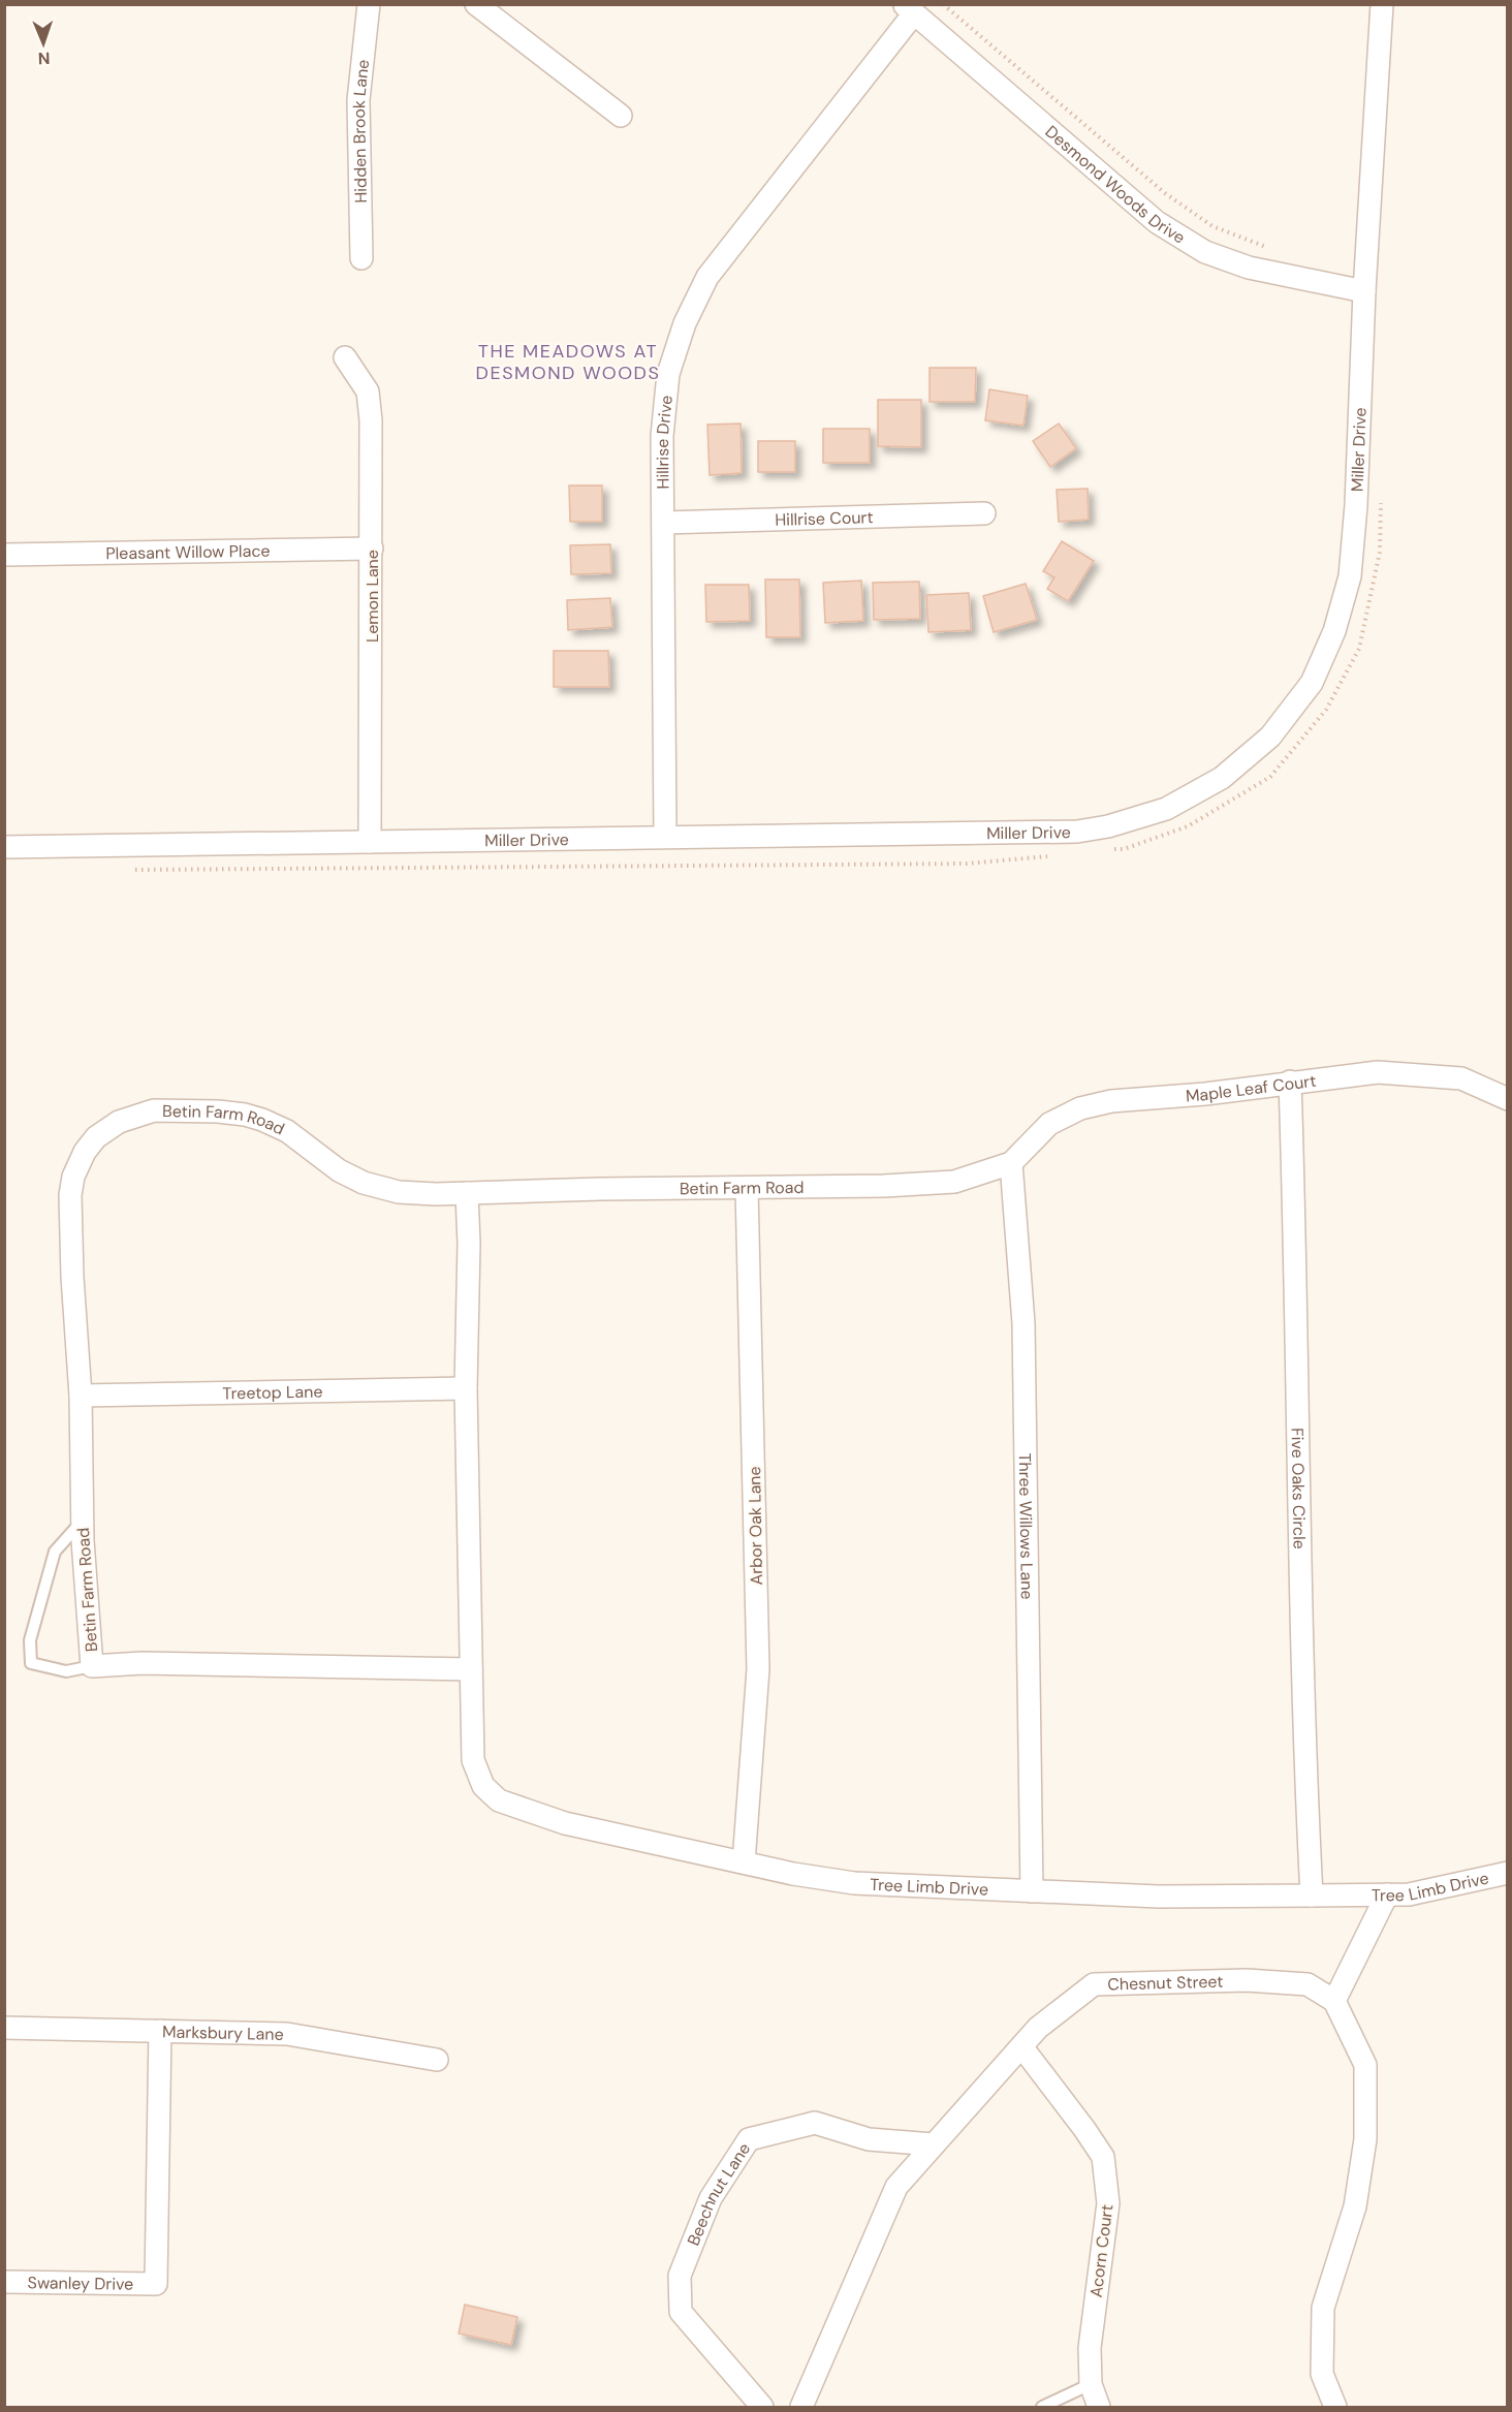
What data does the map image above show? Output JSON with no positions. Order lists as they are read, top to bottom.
{
  "streets": {
    "street": [
      "Hidden Brook Lane",
      "Desmond Woods Drive",
      "Hillrise Drive",
      "Miller Drive",
      "Hillrise Court",
      "Pleasant Willow Place",
      "Lemon Lane",
      "Maple Leaf Court",
      "Betin Farm Road",
      "Treetop Lane",
      "Five Oaks Circle",
      "Arbor Oak Lane",
      "Three Willows Lane",
      "Tree Limb Drive",
      "Chesnut Street",
      "Marksbury Lane",
      "Beechnut Lane",
      "Acorn Court",
      "Swanley Drive"
    ]
  },
  "crossings": [
    ["Desmond Woods Drive", "Hillrise Drive"],
    ["Desmond Woods Drive", "Miller Drive"],
    ["Hillrise Drive", "Miller Drive"],
    ["Hillrise Drive", "Hillrise Court"],
    ["Miller Drive", "Lemon Lane"],
    ["Pleasant Willow Place", "Lemon Lane"],
    ["Maple Leaf Court", "Betin Farm Road"],
    ["Maple Leaf Court", "Five Oaks Circle"],
    ["Maple Leaf Court", "Three Willows Lane"],
    ["Betin Farm Road", "Treetop Lane"],
    ["Betin Farm Road", "Arbor Oak Lane"],
    ["Betin Farm Road", "Three Willows Lane"],
    ["Betin Farm Road", "Tree Limb Drive"],
    ["Five Oaks Circle", "Tree Limb Drive"],
    ["Arbor Oak Lane", "Tree Limb Drive"],
    ["Three Willows Lane", "Tree Limb Drive"],
    ["Chesnut Street", "Beechnut Lane"],
    ["Chesnut Street", "Acorn Court"],
    ["Marksbury Lane", "Swanley Drive"]
  ],
  "districts": ["THE MEADOWS AT DESMOND WOODS"],
  "north": "bottom"
}
